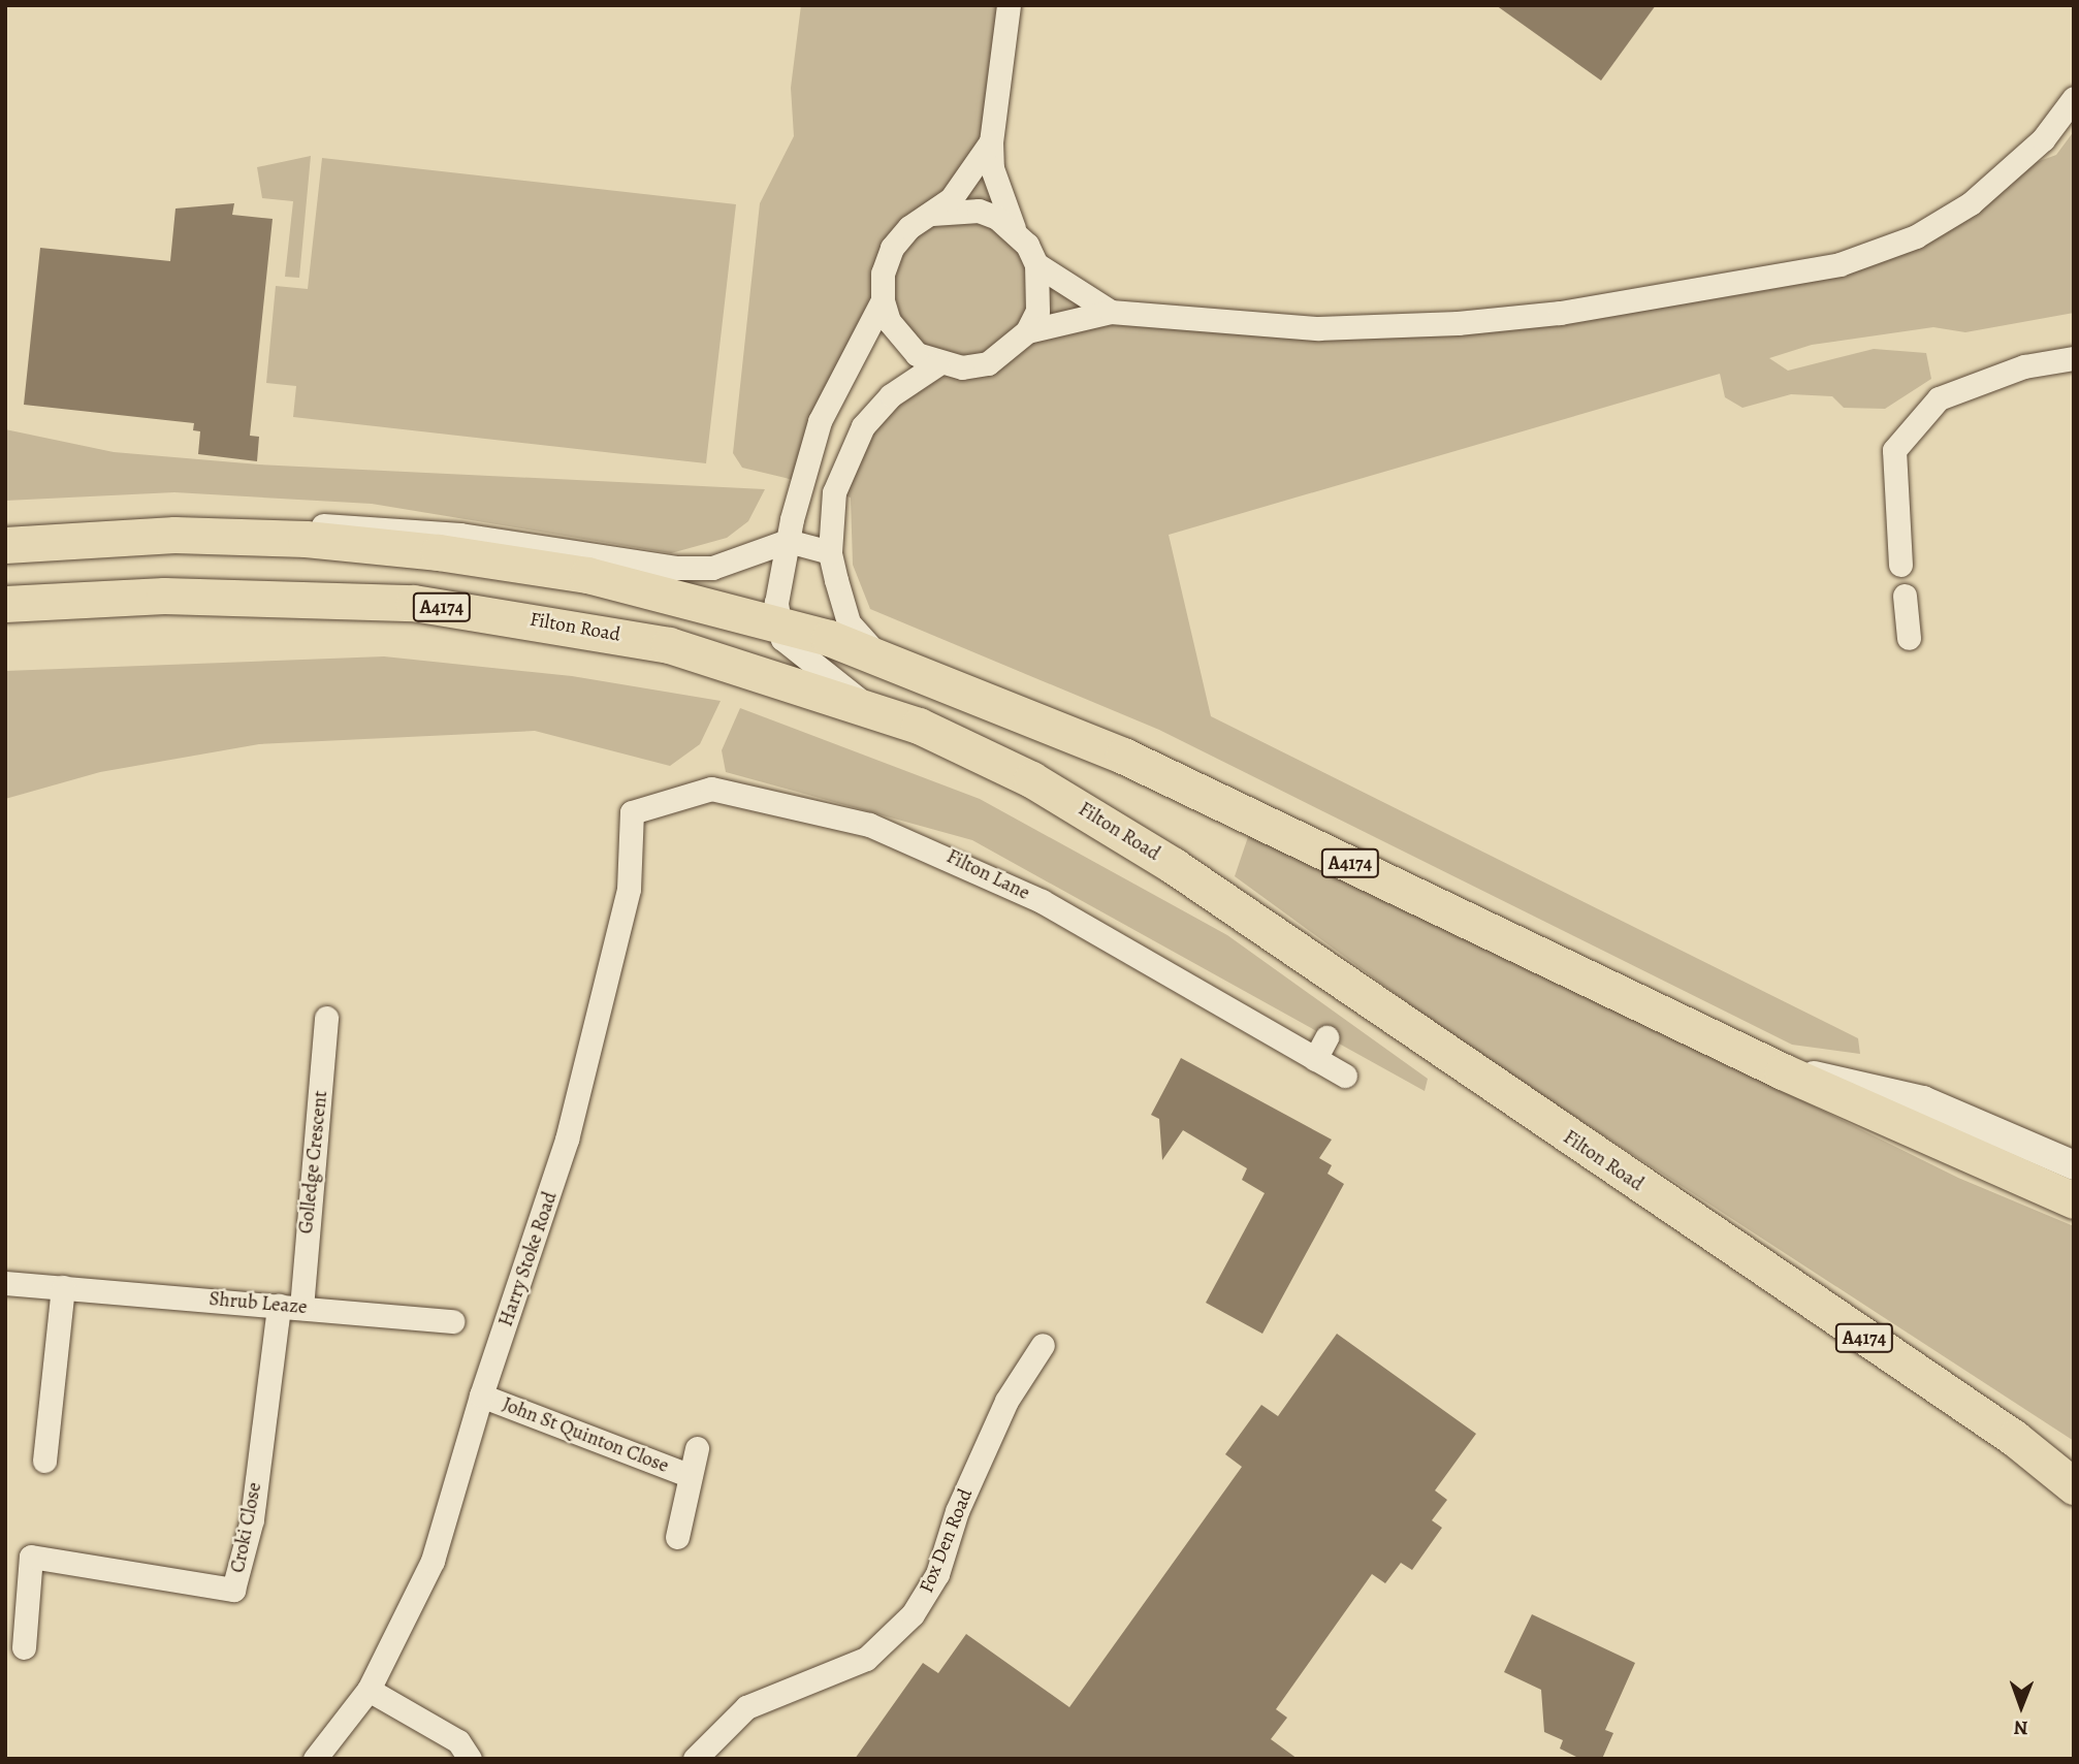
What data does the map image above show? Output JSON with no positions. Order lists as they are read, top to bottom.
{
  "streets": {
    "main road": ["A4174", "Filton Road"],
    "street": [
      "Filton Lane",
      "Golledge Crescent",
      "Harry Stoke Road",
      "Shrub Leaze",
      "John St Quinton Close",
      "Croki Close",
      "Fox Den Road"
    ]
  },
  "crossings": [
    ["Filton Lane", "Harry Stoke Road"],
    ["Golledge Crescent", "Shrub Leaze"],
    ["Golledge Crescent", "Croki Close"],
    ["Harry Stoke Road", "John St Quinton Close"],
    ["Shrub Leaze", "Croki Close"]
  ],
  "north": "bottom"
}
